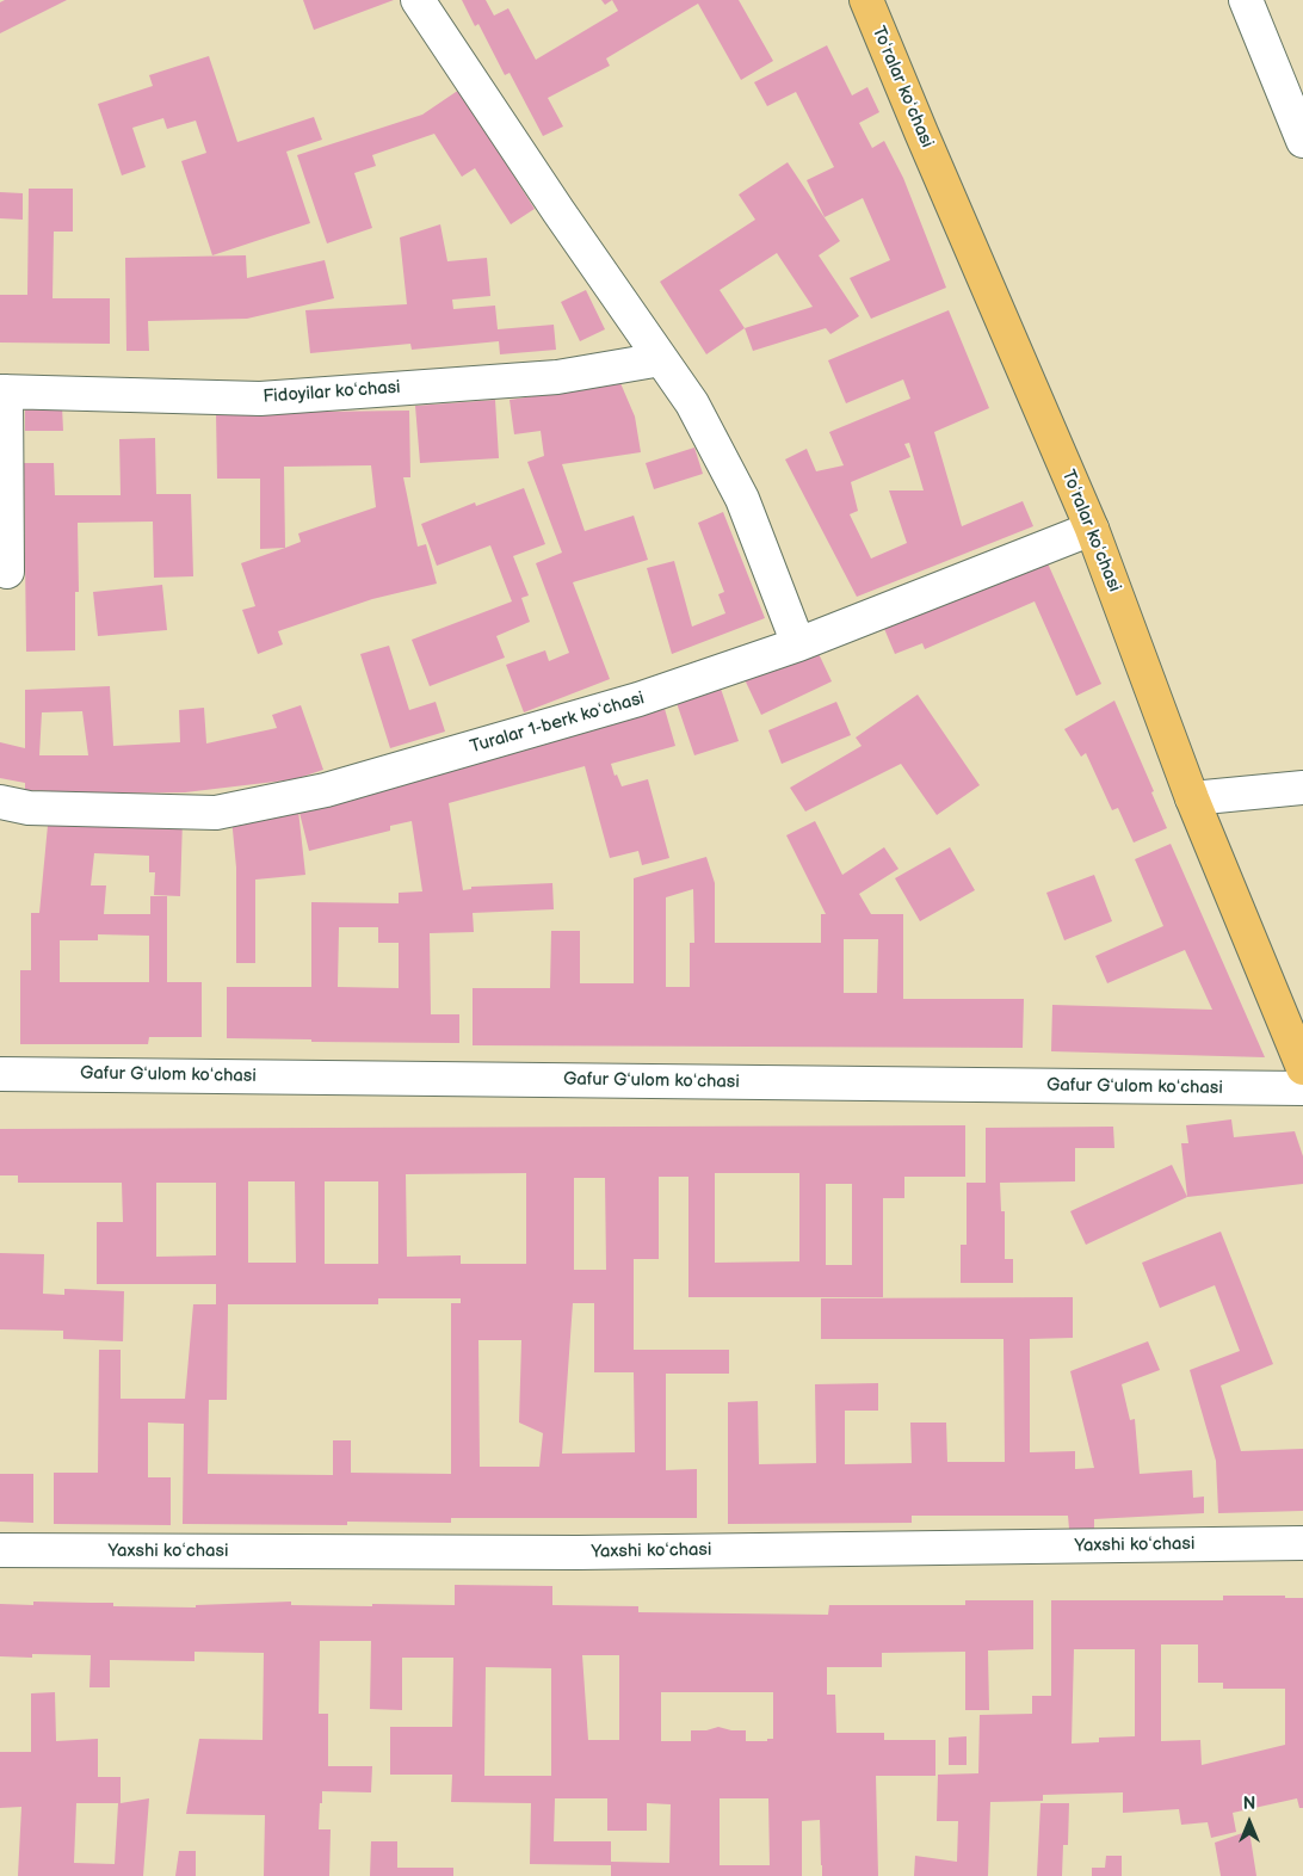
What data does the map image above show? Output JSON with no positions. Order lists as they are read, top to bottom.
{
  "streets": {
    "main road": ["Toʻralar koʻchasi"],
    "street": [
      "Fidoyilar koʻchasi",
      "Turalar 1-berk koʻchasi",
      "Gafur Gʻulom koʻchasi",
      "Yaxshi koʻchasi"
    ]
  },
  "crossings": [
    ["Toʻralar koʻchasi", "Turalar 1-berk koʻchasi"]
  ],
  "north": "top"
}
